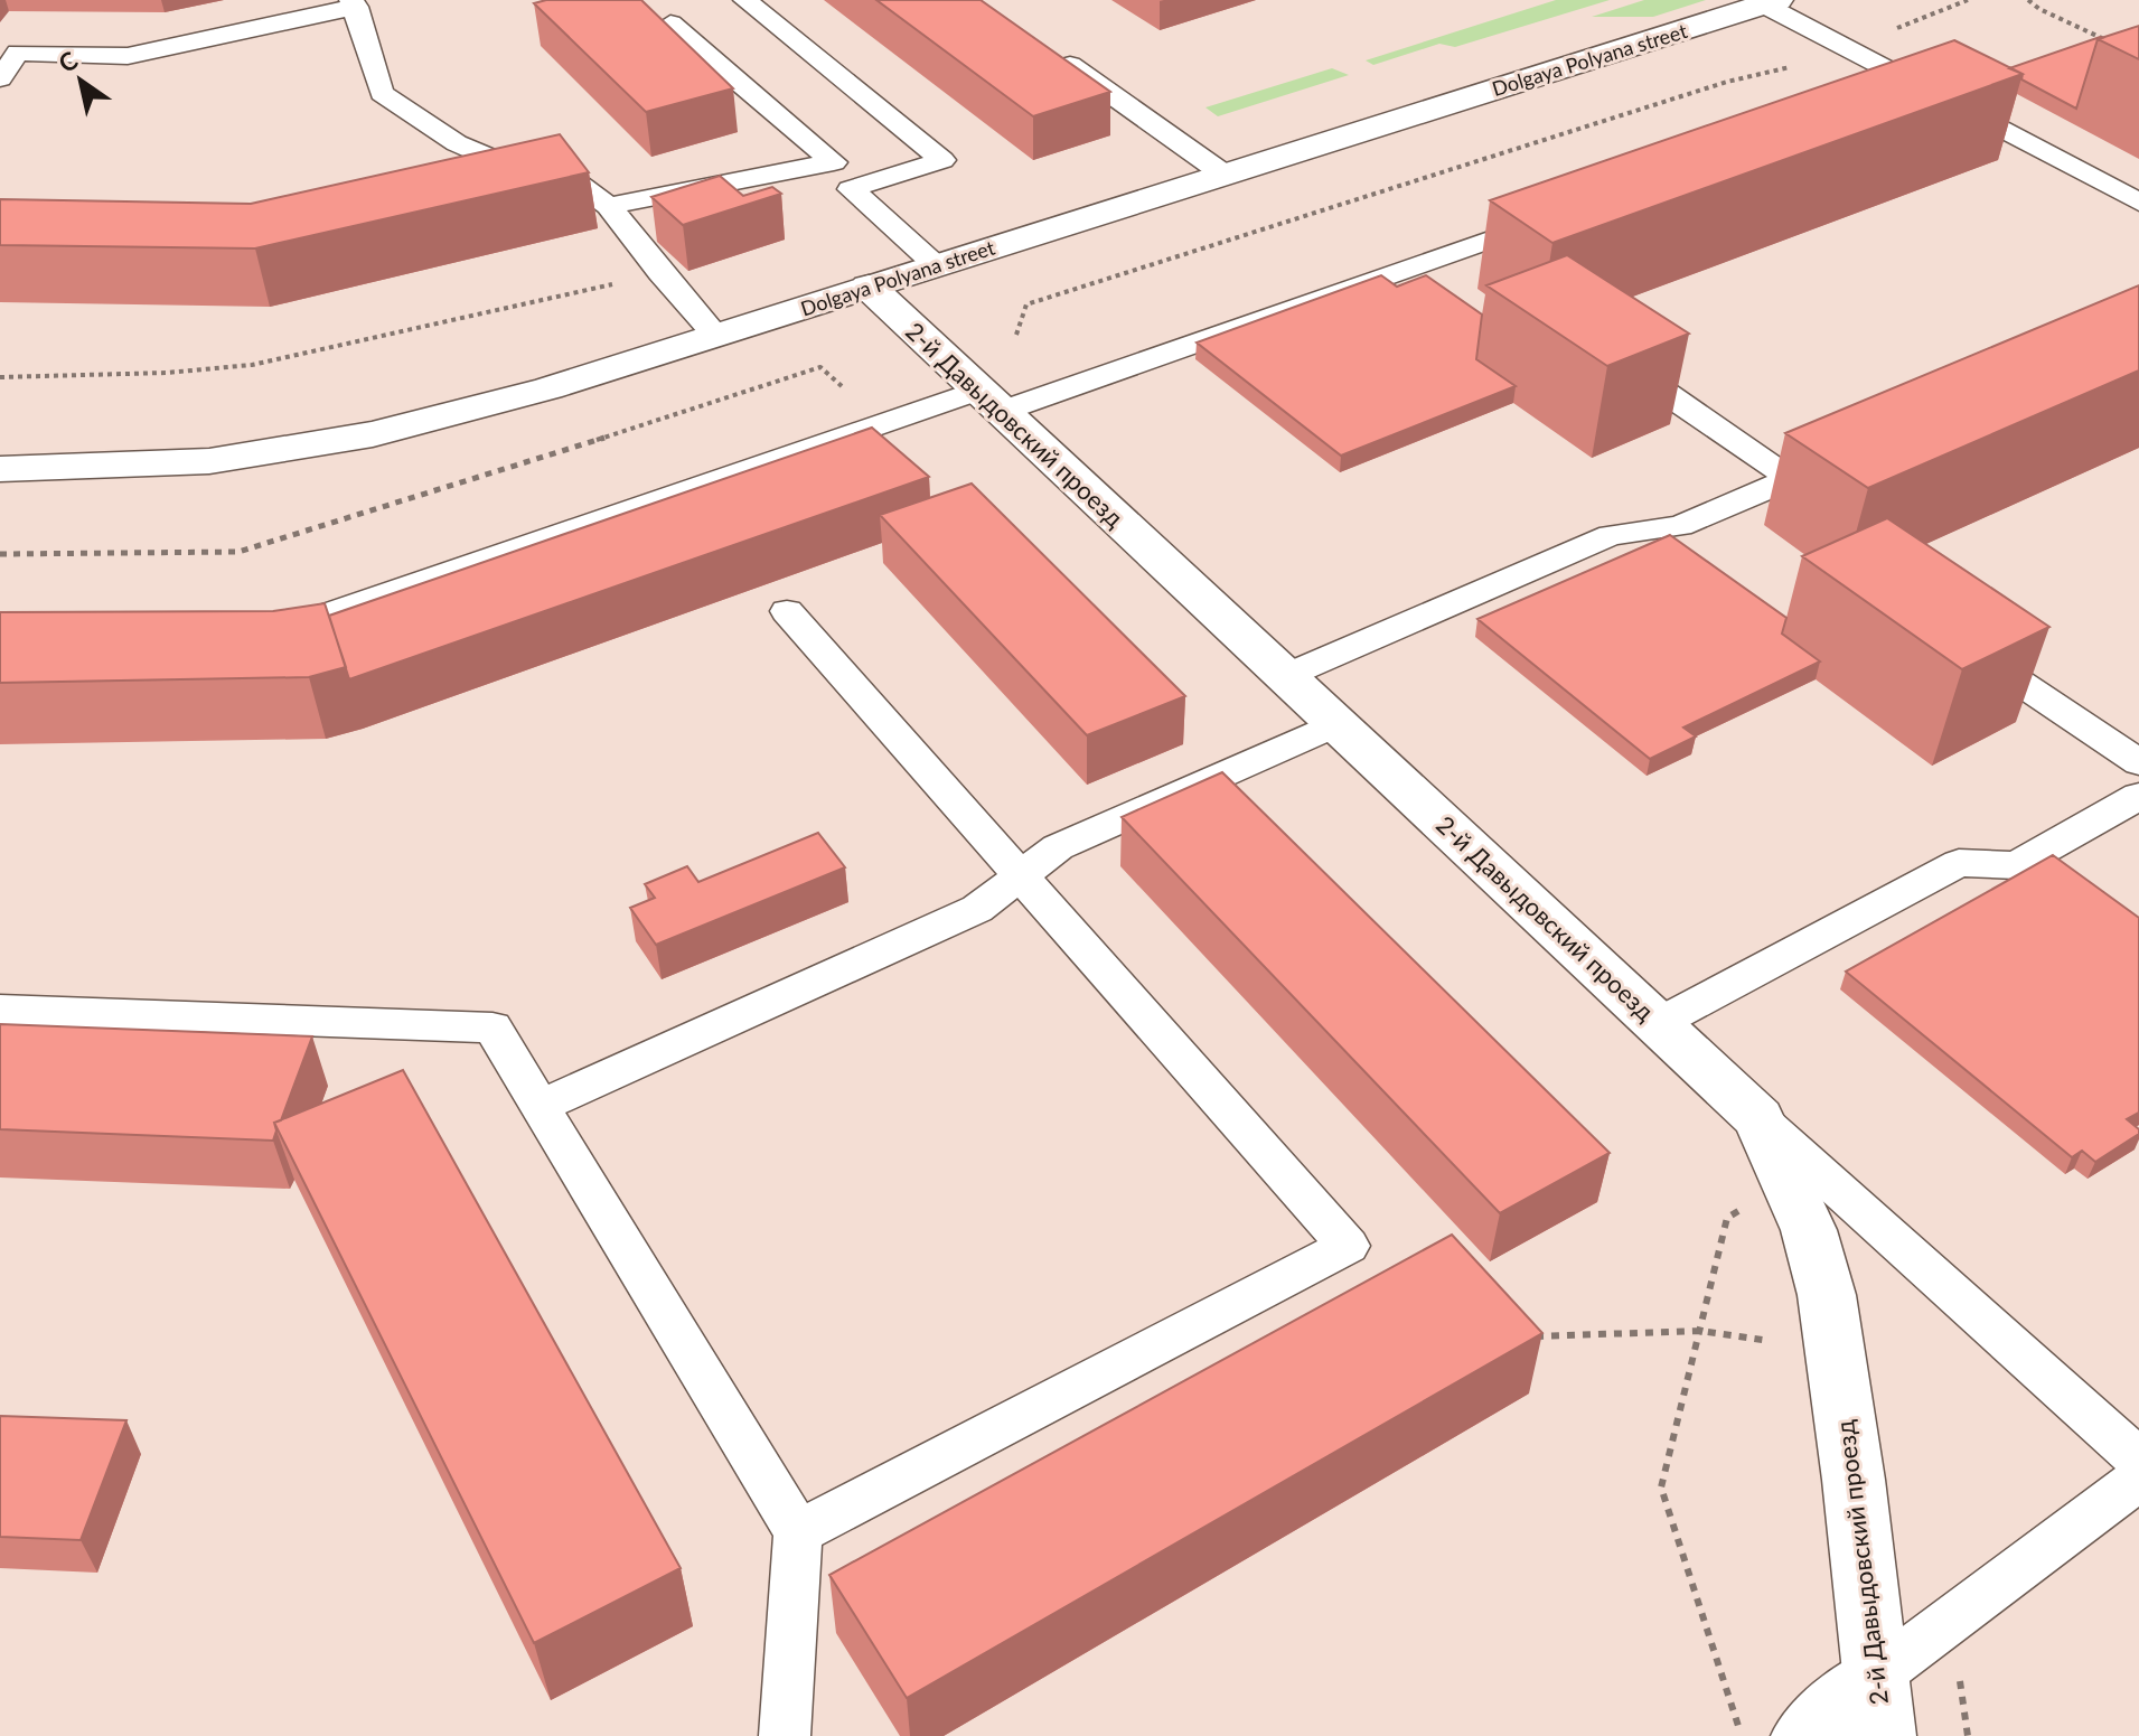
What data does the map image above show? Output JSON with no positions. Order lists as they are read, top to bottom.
{
  "streets": {
    "main road": ["Dolgaya Polyana street", "2-й Давыдовский проезд"]
  },
  "crossings": [
    ["Dolgaya Polyana street", "2-й Давыдовский проезд"]
  ],
  "north": "top left"
}
